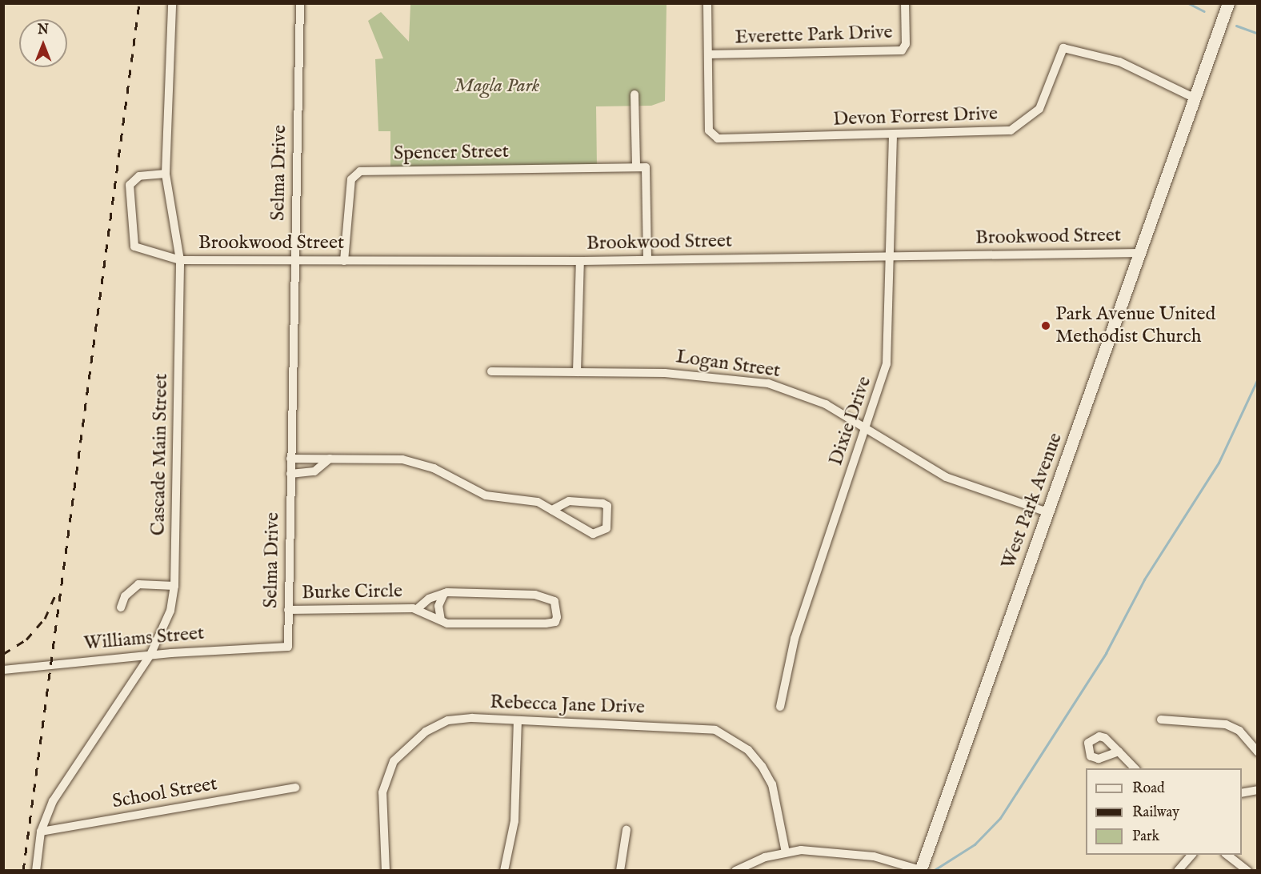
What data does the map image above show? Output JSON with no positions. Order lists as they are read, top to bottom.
{
  "streets": {
    "main road": ["West Park Avenue"],
    "street": [
      "Everette Park Drive",
      "Devon Forrest Drive",
      "Spencer Street",
      "Selma Drive",
      "Brookwood Street",
      "Logan Street",
      "Dixie Drive",
      "Cascade Main Street",
      "Burke Circle",
      "Williams Street",
      "Rebecca Jane Drive",
      "School Street"
    ]
  },
  "crossings": [
    ["Everette Park Drive", "Devon Forrest Drive"],
    ["Devon Forrest Drive", "Dixie Drive"],
    ["Devon Forrest Drive", "West Park Avenue"],
    ["Spencer Street", "Brookwood Street"],
    ["Selma Drive", "Brookwood Street"],
    ["Selma Drive", "Burke Circle"],
    ["Selma Drive", "Williams Street"],
    ["Brookwood Street", "Dixie Drive"],
    ["Brookwood Street", "Cascade Main Street"],
    ["Brookwood Street", "West Park Avenue"],
    ["Logan Street", "Dixie Drive"],
    ["Logan Street", "West Park Avenue"],
    ["Cascade Main Street", "Williams Street"],
    ["Cascade Main Street", "School Street"]
  ],
  "parks": ["Magla Park"],
  "places": ["Park Avenue United Methodist Church"],
  "legend": ["Road", "Railway", "Park"],
  "north": "top"
}
